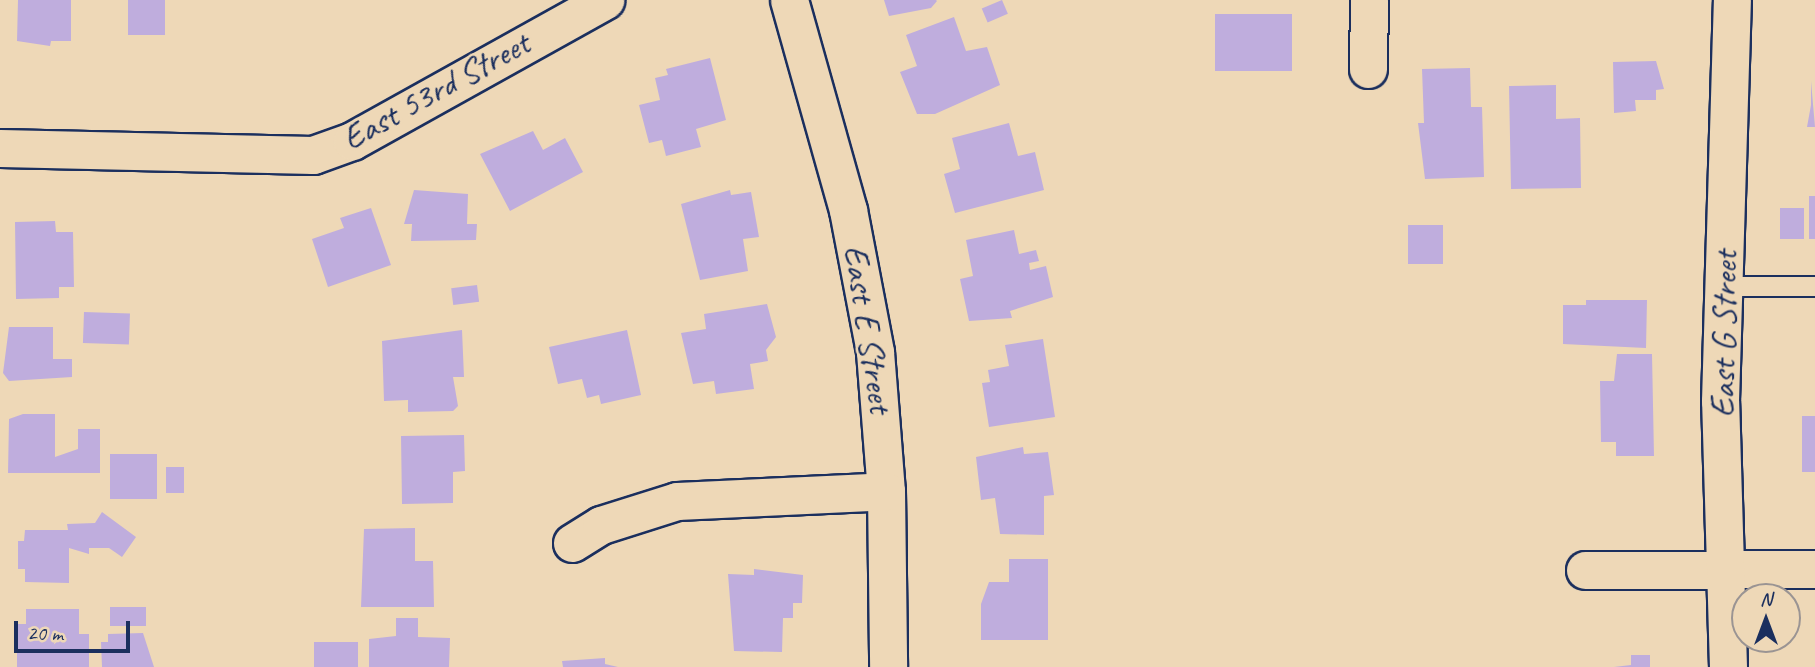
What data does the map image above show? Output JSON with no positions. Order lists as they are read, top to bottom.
{
  "streets": {
    "street": ["East 53rd Street", "East E Street", "East G Street"]
  },
  "scale_bar": "20 m",
  "north": "top"
}
